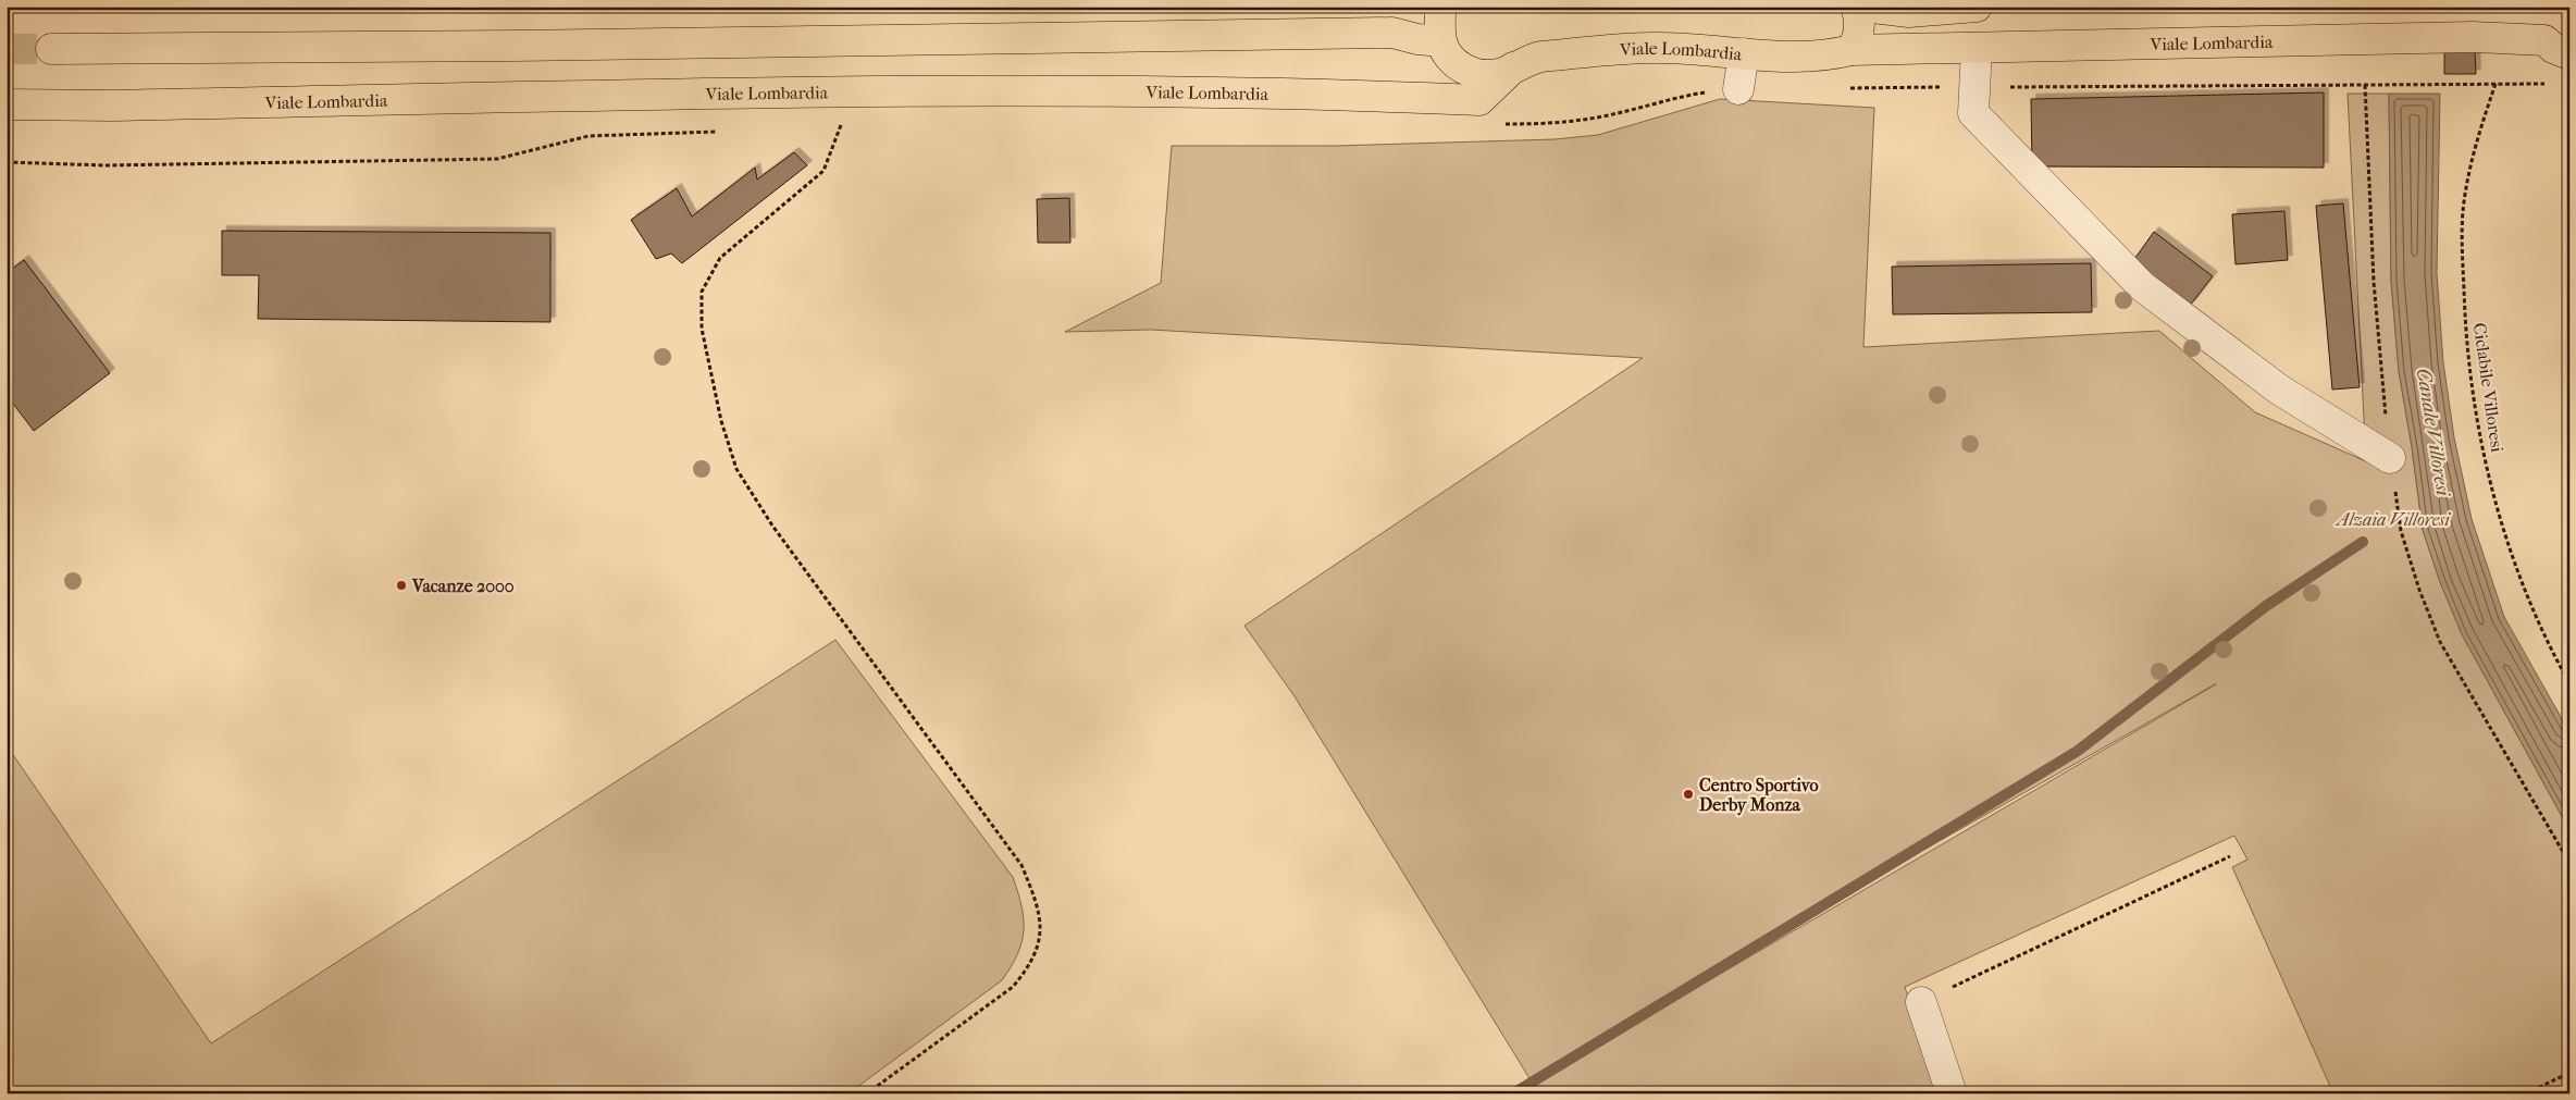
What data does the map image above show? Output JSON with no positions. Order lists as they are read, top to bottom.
{
  "streets": {
    "main road": ["Viale Lombardia"],
    "path": ["Ciclabile Villoresi"]
  },
  "water": ["Canale Villoresi"],
  "parks": ["Alzaia Villoresi"],
  "places": ["Vacanze 2000", "Centro Sportivo Derby Monza"]
}
